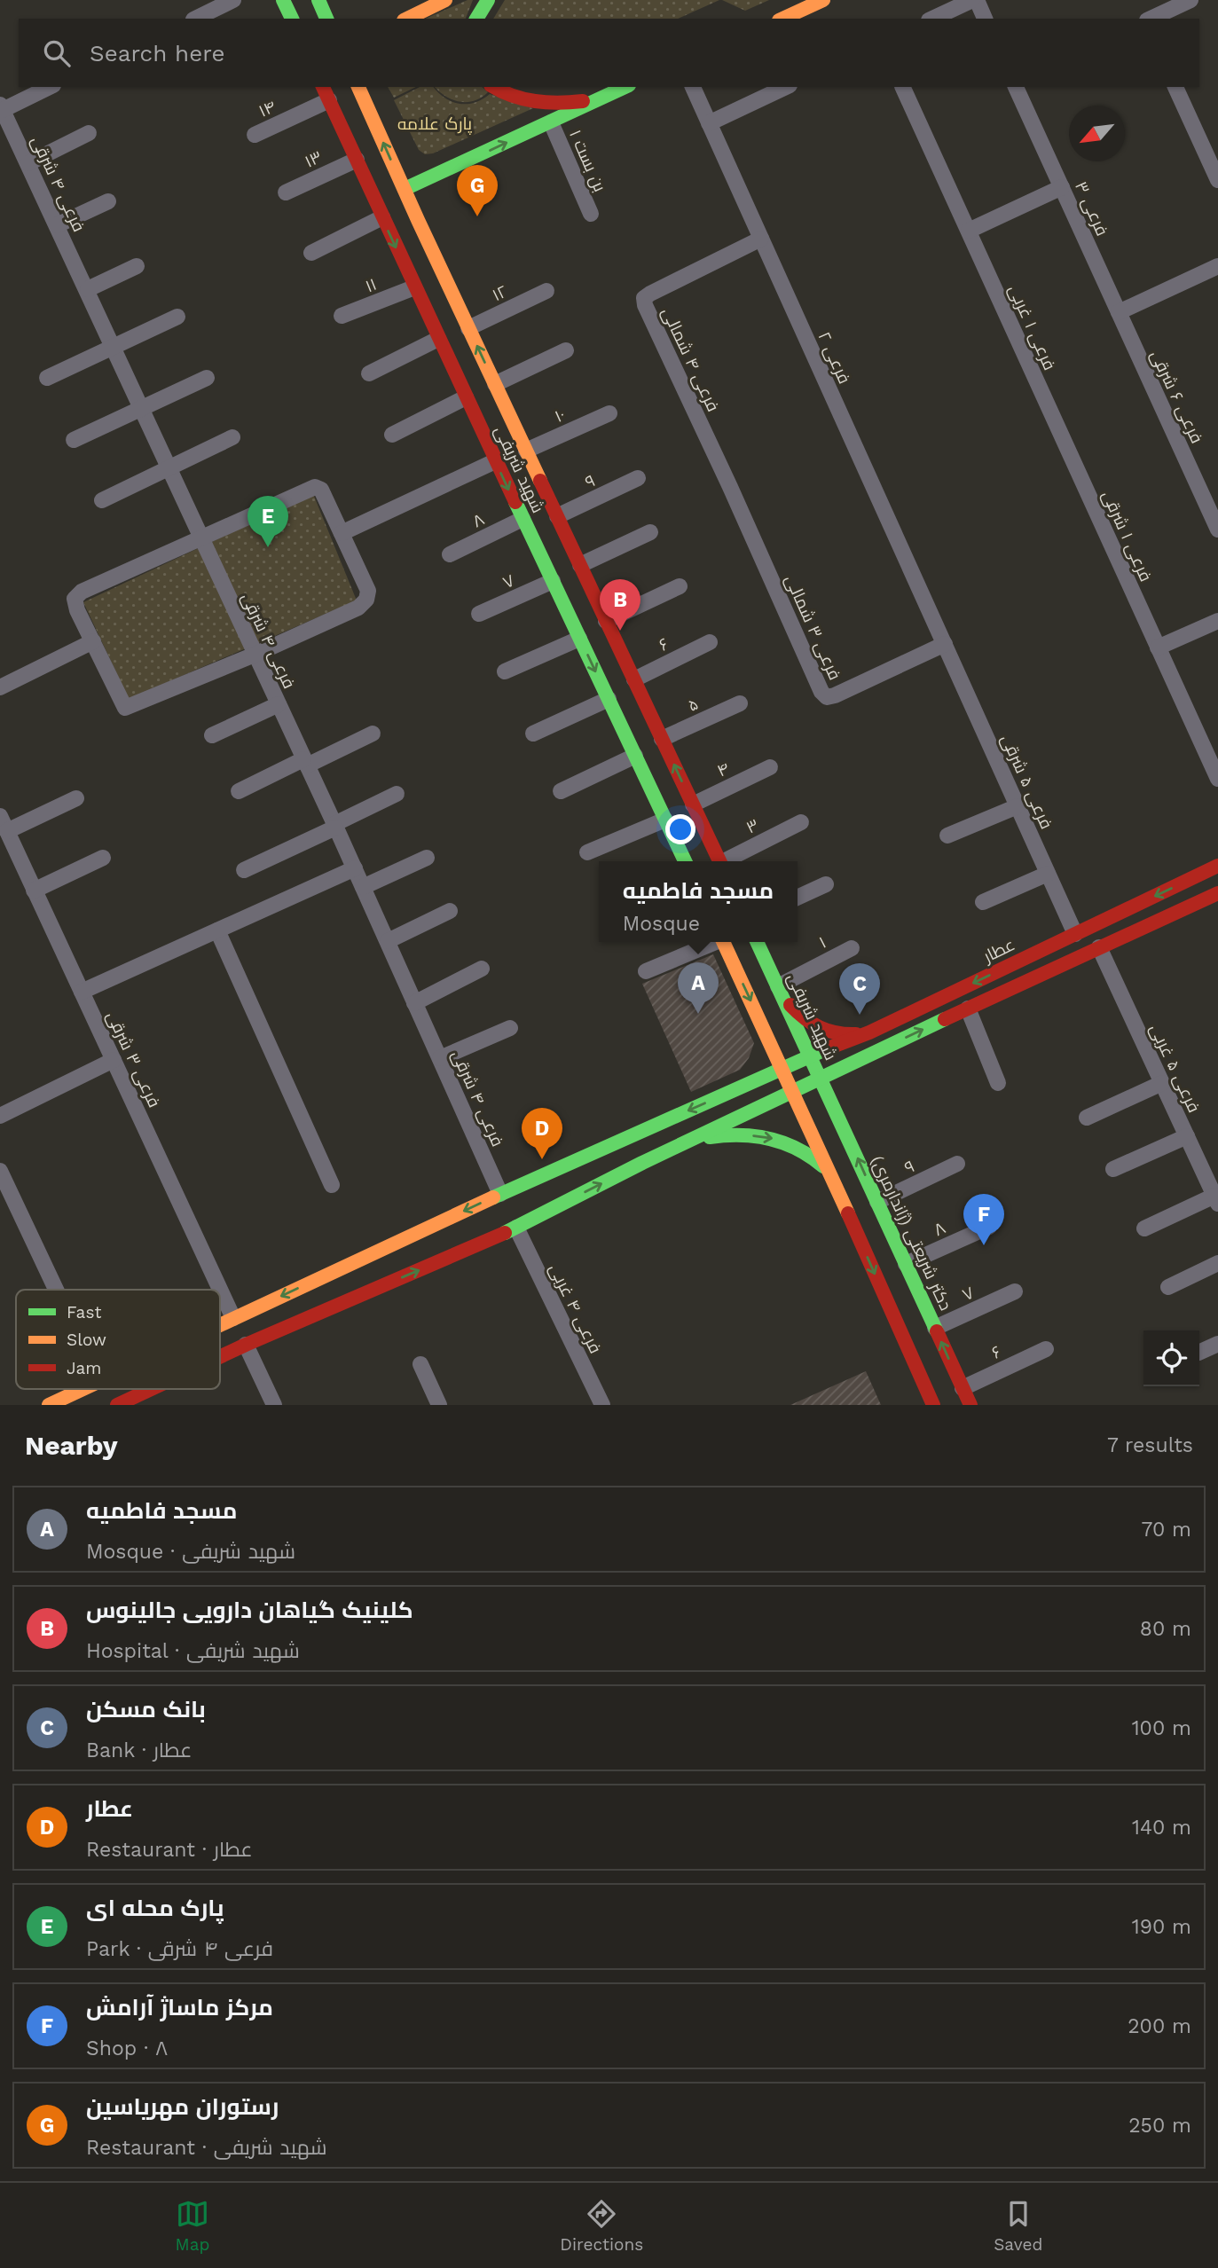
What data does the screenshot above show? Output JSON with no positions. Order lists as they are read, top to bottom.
{
  "streets": {
    "main road": ["شهید شریفی", "عطار", "دکتر شریعتی (ژاندارمری)"],
    "street": [
      "۱۴",
      "۱۳",
      "بن بست ۱",
      "فرعی ۴ شرقی",
      "فرعی ۳",
      "۱۱",
      "۱۲",
      "فرعی ۱ غربی",
      "فرعی ۲",
      "فرعی ۴ شمالی",
      "فرعی ۶ شرقی",
      "۱۰",
      "۹",
      "۸",
      "فرعی ۱ شرقی",
      "۷",
      "فرعی ۳ شمالی",
      "۶",
      "۵",
      "۴",
      "فرعی ۵ شرقی",
      "۳",
      "۱",
      "فرعی ۳ شرقی",
      "فرعی ۵ غربی",
      "فرعی ۴ غربی"
    ]
  },
  "crossings": [
    ["۱۴", "شهید شریفی"],
    ["۱۳", "شهید شریفی"],
    ["فرعی ۴ شرقی", "عطار"],
    ["فرعی ۳", "فرعی ۶ شرقی"],
    ["۱۱", "شهید شریفی"],
    ["۱۲", "شهید شریفی"],
    ["فرعی ۱ غربی", "فرعی ۱ شرقی"],
    ["فرعی ۲", "فرعی ۴ شمالی"],
    ["فرعی ۲", "فرعی ۳ شمالی"],
    ["فرعی ۲", "فرعی ۵ شرقی"],
    ["فرعی ۴ شمالی", "فرعی ۳ شمالی"],
    ["۱۰", "شهید شریفی"],
    ["شهید شریفی", "۹"],
    ["شهید شریفی", "۸"],
    ["شهید شریفی", "۷"],
    ["شهید شریفی", "۶"],
    ["شهید شریفی", "۵"],
    ["شهید شریفی", "۴"],
    ["شهید شریفی", "۱"],
    ["شهید شریفی", "عطار"],
    ["شهید شریفی", "دکتر شریعتی (ژاندارمری)"],
    ["۹", "دکتر شریعتی (ژاندارمری)"],
    ["۸", "دکتر شریعتی (ژاندارمری)"],
    ["۷", "دکتر شریعتی (ژاندارمری)"],
    ["فرعی ۳ شمالی", "فرعی ۵ شرقی"],
    ["۶", "دکتر شریعتی (ژاندارمری)"],
    ["فرعی ۵ شرقی", "عطار"],
    ["عطار", "فرعی ۳ شرقی"],
    ["عطار", "فرعی ۵ غربی"],
    ["عطار", "دکتر شریعتی (ژاندارمری)"],
    ["عطار", "فرعی ۴ غربی"]
  ],
  "parks": ["پارک علامه"],
  "legend": ["Fast", "Slow", "Jam"],
  "north": "bottom left",
  "page": {
    "search": "Search here",
    "pins": [
      "G",
      "E",
      "B",
      "A",
      "C",
      "D",
      "F"
    ],
    "popup": ["مسجد فاطمیه", "Mosque"],
    "heading": ["Nearby", "7 results"],
    "list": [
      {
        "mark": "A",
        "name": "مسجد فاطمیه",
        "note": "Mosque · شهید شریفی",
        "value": "70 m"
      },
      {
        "mark": "B",
        "name": "کلینیک گیاهان دارویی جالینوس",
        "note": "Hospital · شهید شریفی",
        "value": "80 m"
      },
      {
        "mark": "C",
        "name": "بانک مسکن",
        "note": "Bank · عطار",
        "value": "100 m"
      },
      {
        "mark": "D",
        "name": "عطار",
        "note": "Restaurant · عطار",
        "value": "140 m"
      },
      {
        "mark": "E",
        "name": "پارک محله ای",
        "note": "Park · فرعی ۴ شرقی",
        "value": "190 m"
      },
      {
        "mark": "F",
        "name": "مرکز ماساژ آرامش",
        "note": "Shop · ۸",
        "value": "200 m"
      },
      {
        "mark": "G",
        "name": "رستوران مهریاسین",
        "note": "Restaurant · شهید شریفی",
        "value": "250 m"
      }
    ],
    "nav": ["Map", "Directions", "Saved"]
  }
}
